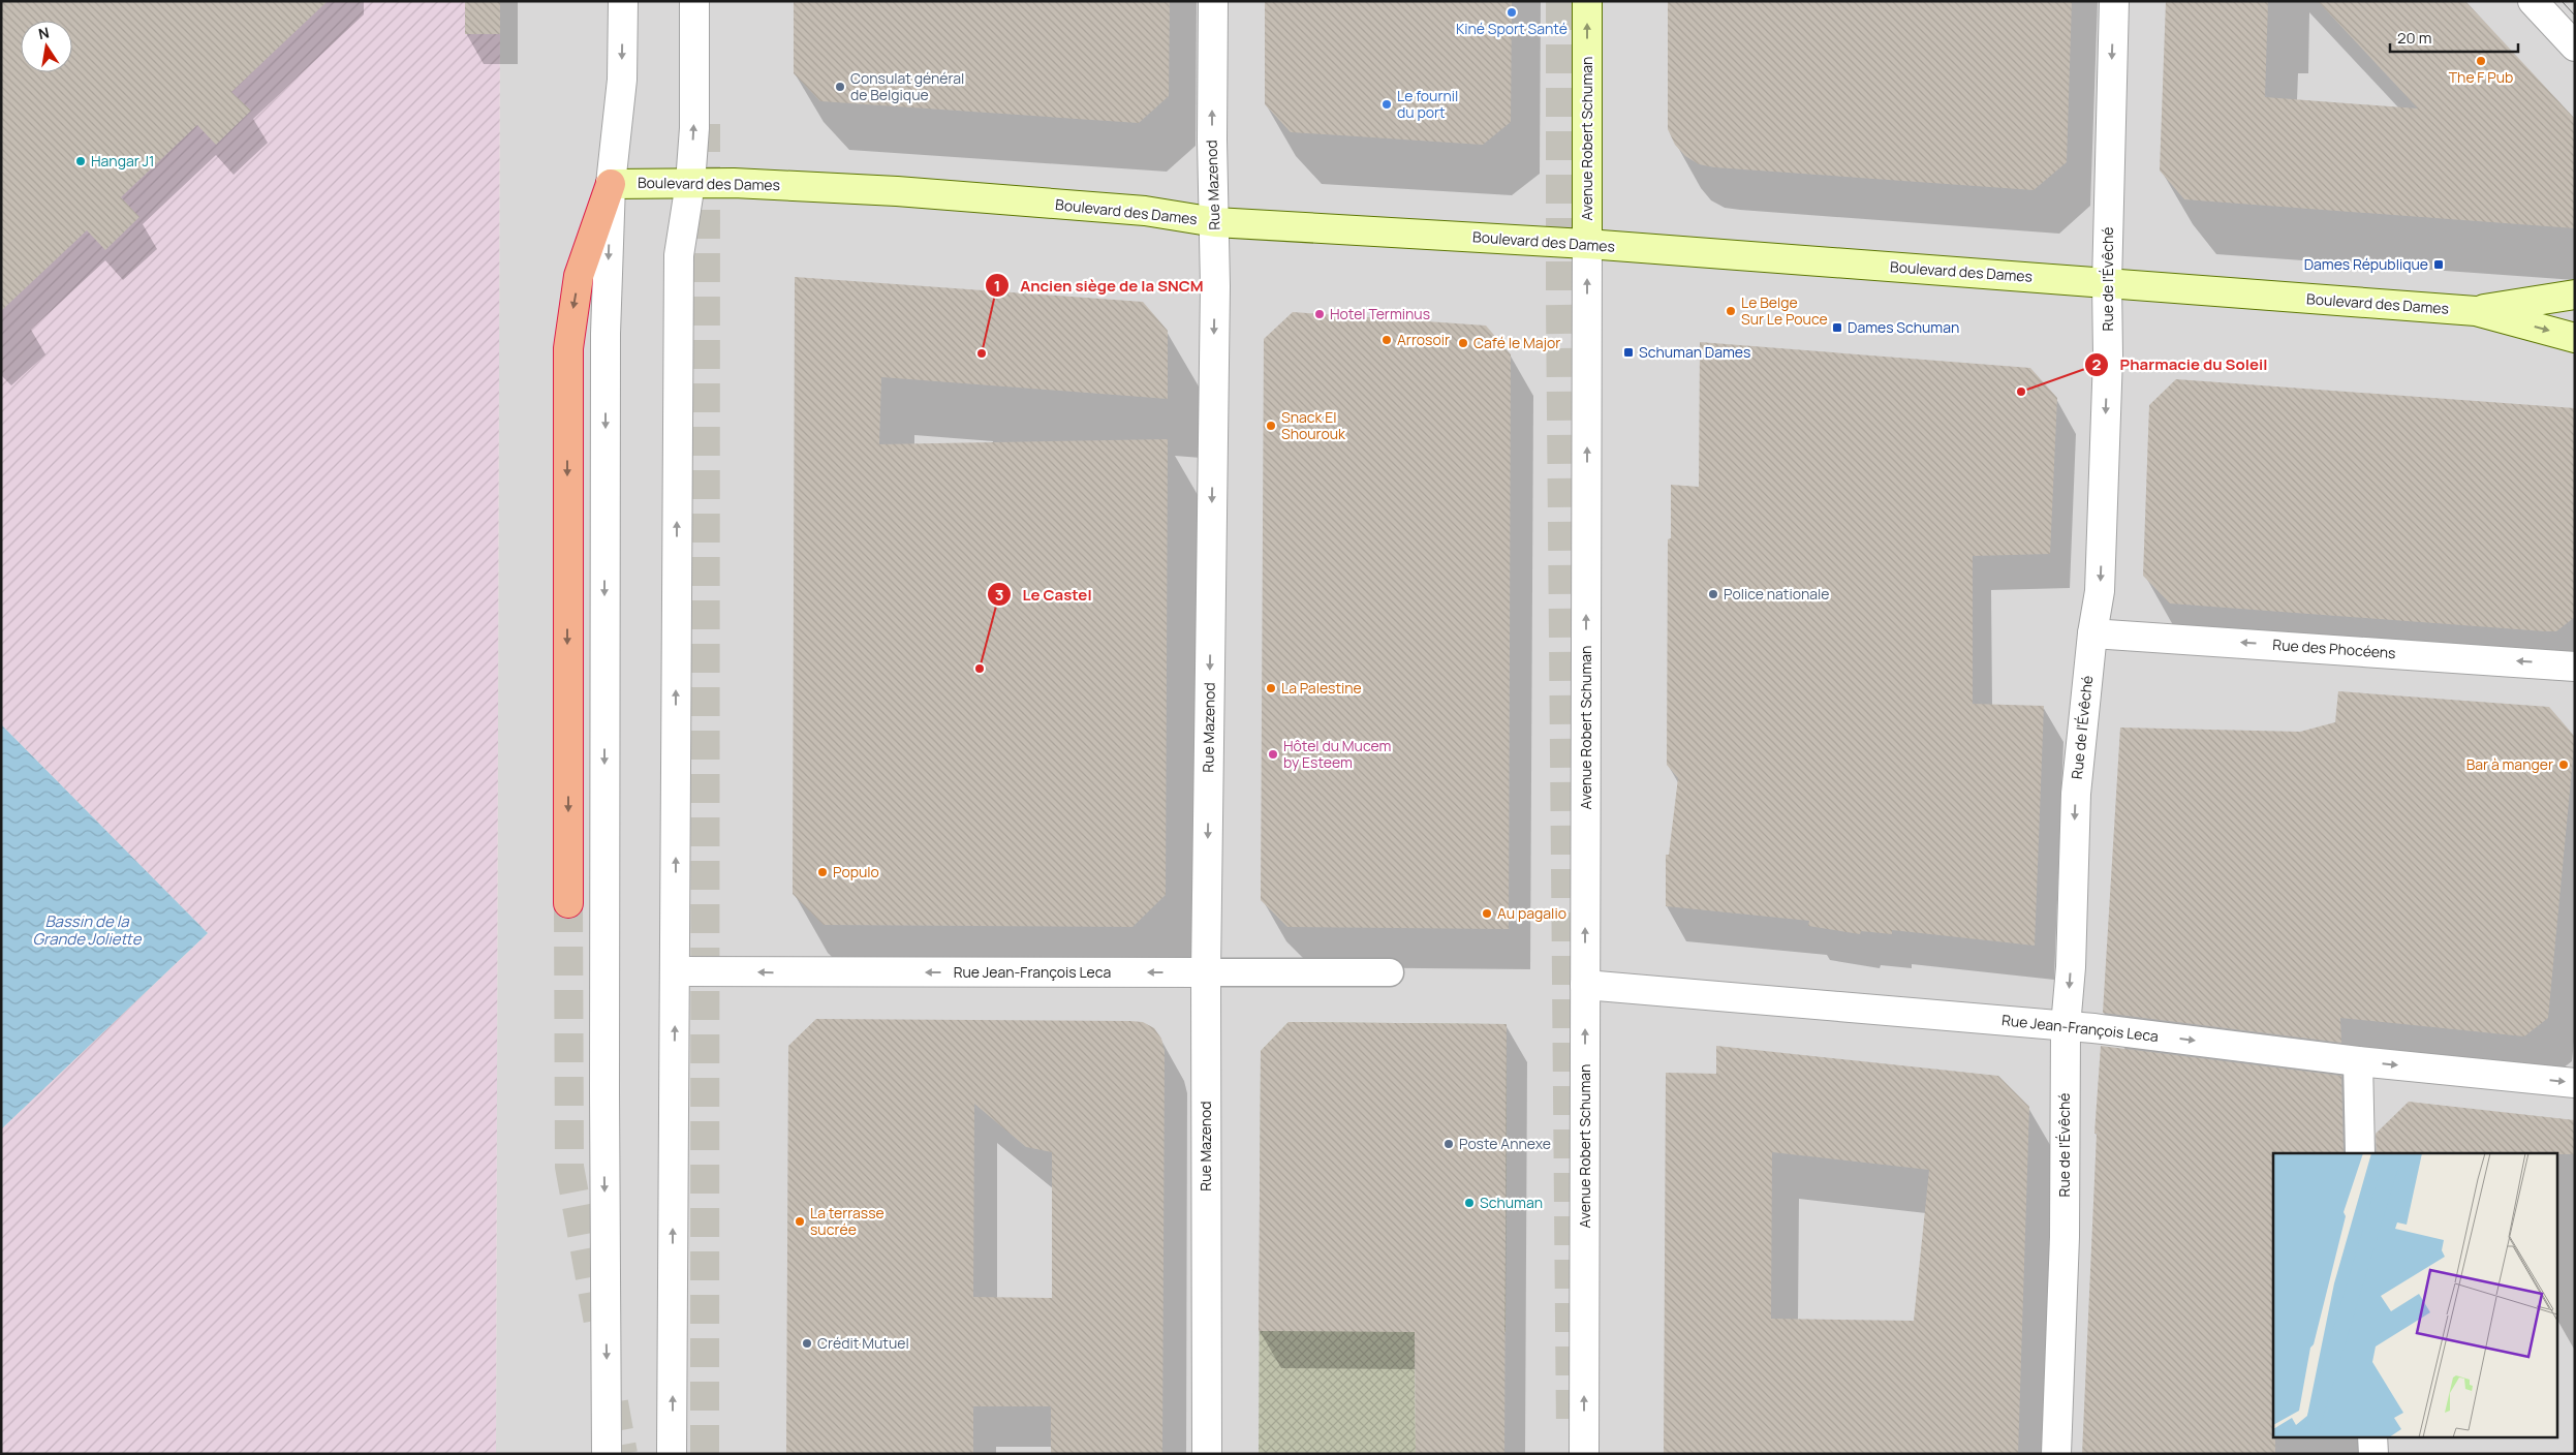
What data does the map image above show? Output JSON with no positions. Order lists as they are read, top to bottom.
{
  "streets": {
    "main road": ["Avenue Robert Schuman", "Boulevard des Dames"],
    "street": [
      "Rue Mazenod",
      "Rue de l'Évêché",
      "Rue des Phocéens",
      "Rue Jean-François Leca"
    ]
  },
  "crossings": [
    ["Avenue Robert Schuman", "Boulevard des Dames"],
    ["Avenue Robert Schuman", "Rue Jean-François Leca"],
    ["Boulevard des Dames", "Rue Mazenod"],
    ["Boulevard des Dames", "Rue de l'Évêché"],
    ["Rue Mazenod", "Rue Jean-François Leca"],
    ["Rue de l'Évêché", "Rue des Phocéens"],
    ["Rue de l'Évêché", "Rue Jean-François Leca"]
  ],
  "one_way": ["Avenue Robert Schuman", "Rue de l'Évêché", "Rue des Phocéens"],
  "water": ["Bassin de la Grande Joliette"],
  "places": {
    "other": [
      "Kiné Sport Santé",
      "The F Pub",
      "Consulat général de Belgique",
      "Le fournil du port",
      "Hangar J1",
      "Le Belge Sur Le Pouce",
      "Hotel Terminus",
      "Arrosoir",
      "Café le Major",
      "Ancien siège de la SNCM",
      "Pharmacie du Soleil",
      "Snack El Shourouk",
      "Police nationale",
      "Le Castel",
      "La Palestine",
      "Hôtel du Mucem by Esteem",
      "Bar à manger",
      "Populo",
      "Au pagalio",
      "Poste Annexe",
      "Schuman",
      "La terrasse sucrée",
      "Crédit Mutuel"
    ],
    "transit": ["Dames République", "Dames Schuman", "Schuman Dames"]
  },
  "scale_bar": "20 m",
  "north": "top"
}
